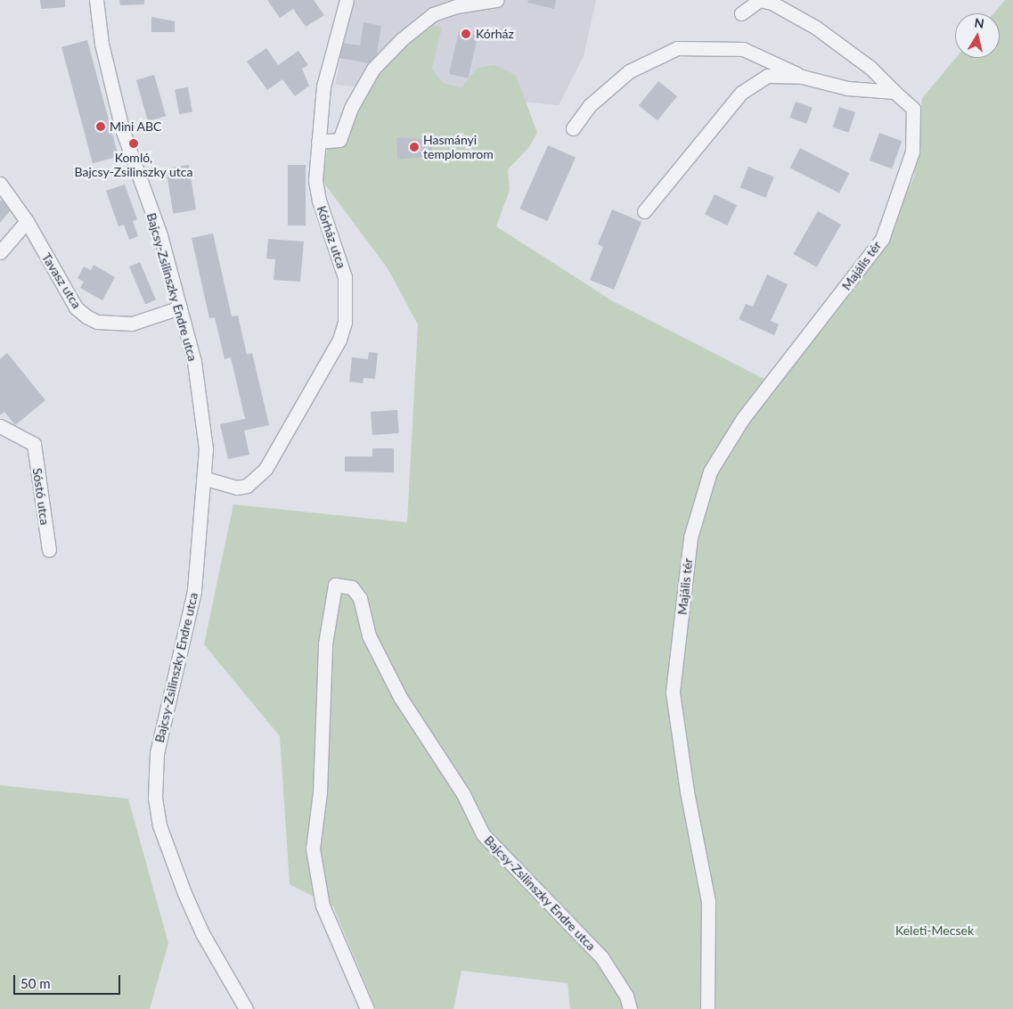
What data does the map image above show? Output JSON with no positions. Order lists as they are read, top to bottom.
{
  "streets": {
    "street": [
      "Kórház utca",
      "Majális tér",
      "Tavasz utca",
      "Bajcsy-Zsilinszky Endre utca",
      "Sóstó utca"
    ]
  },
  "crossings": [
    ["Kórház utca", "Bajcsy-Zsilinszky Endre utca"],
    ["Tavasz utca", "Bajcsy-Zsilinszky Endre utca"]
  ],
  "parks": ["Keleti-Mecsek"],
  "places": [
    "Kórház",
    "Mini ABC",
    "Komló, Bajcsy-Zsilinszky utca",
    "Hasmányi templomrom"
  ],
  "scale_bar": "50 m",
  "north": "top"
}
